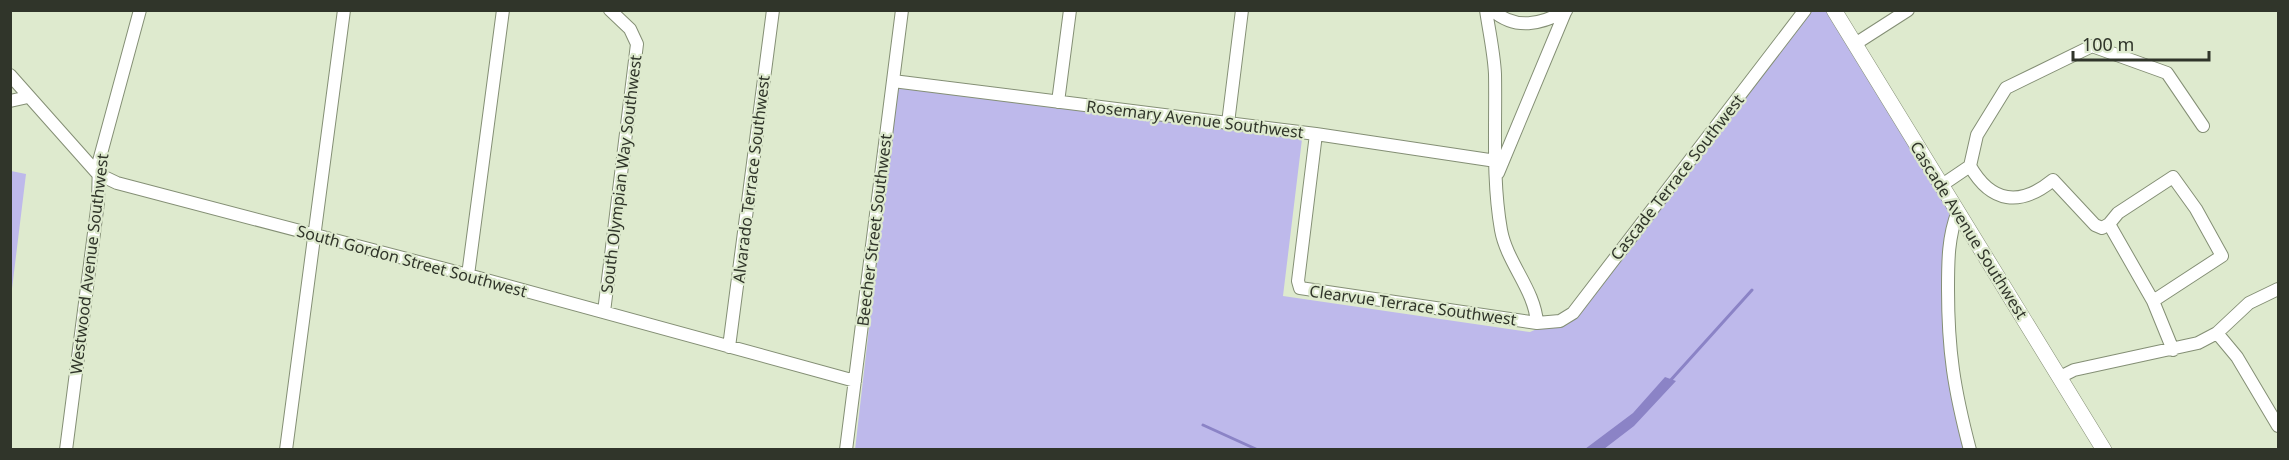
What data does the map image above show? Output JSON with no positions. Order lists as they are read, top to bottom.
{
  "streets": {
    "main road": ["Cascade Avenue Southwest"],
    "street": [
      "Rosemary Avenue Southwest",
      "South Olympian Way Southwest",
      "Cascade Terrace Southwest",
      "Alvarado Terrace Southwest",
      "Beecher Street Southwest",
      "South Gordon Street Southwest",
      "Westwood Avenue Southwest",
      "Clearvue Terrace Southwest"
    ]
  },
  "crossings": [
    ["Rosemary Avenue Southwest", "Beecher Street Southwest"],
    ["Rosemary Avenue Southwest", "Clearvue Terrace Southwest"],
    ["South Olympian Way Southwest", "South Gordon Street Southwest"],
    ["Cascade Terrace Southwest", "Clearvue Terrace Southwest"],
    ["Alvarado Terrace Southwest", "South Gordon Street Southwest"],
    ["Beecher Street Southwest", "South Gordon Street Southwest"],
    ["South Gordon Street Southwest", "Westwood Avenue Southwest"]
  ],
  "scale_bar": "100 m"
}
